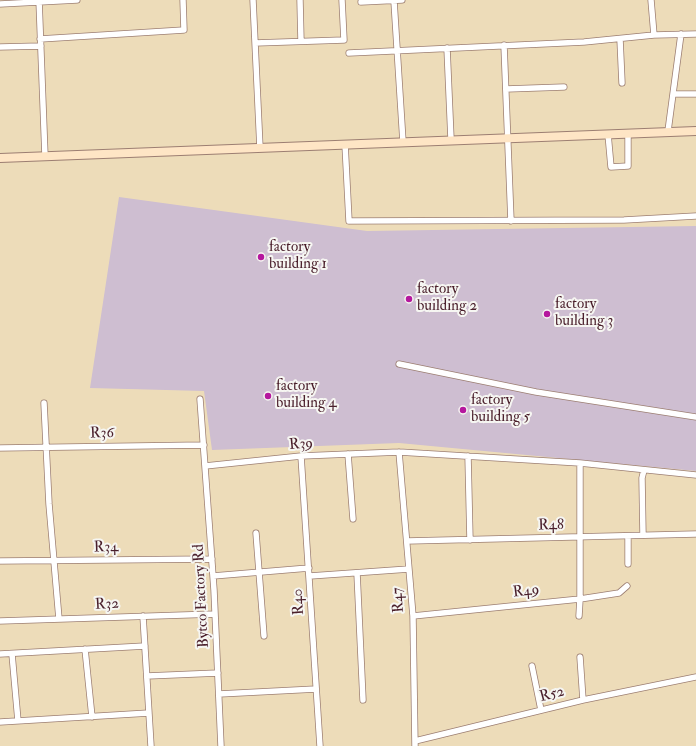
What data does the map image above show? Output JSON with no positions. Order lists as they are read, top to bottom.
{
  "streets": {
    "street": [
      "R36",
      "R39",
      "R48",
      "R34",
      "R49",
      "Bytco Factory Rd",
      "R47",
      "R40",
      "R32",
      "R52"
    ]
  },
  "crossings": [
    ["R36", "Bytco Factory Rd"],
    ["R39", "Bytco Factory Rd"],
    ["R39", "R47"],
    ["R39", "R40"],
    ["R48", "R47"],
    ["R34", "Bytco Factory Rd"],
    ["R49", "R47"],
    ["Bytco Factory Rd", "R32"],
    ["R47", "R52"]
  ],
  "places": [
    "factory building 1",
    "factory building 2",
    "factory building 3",
    "factory building 4",
    "factory building 5"
  ]
}
